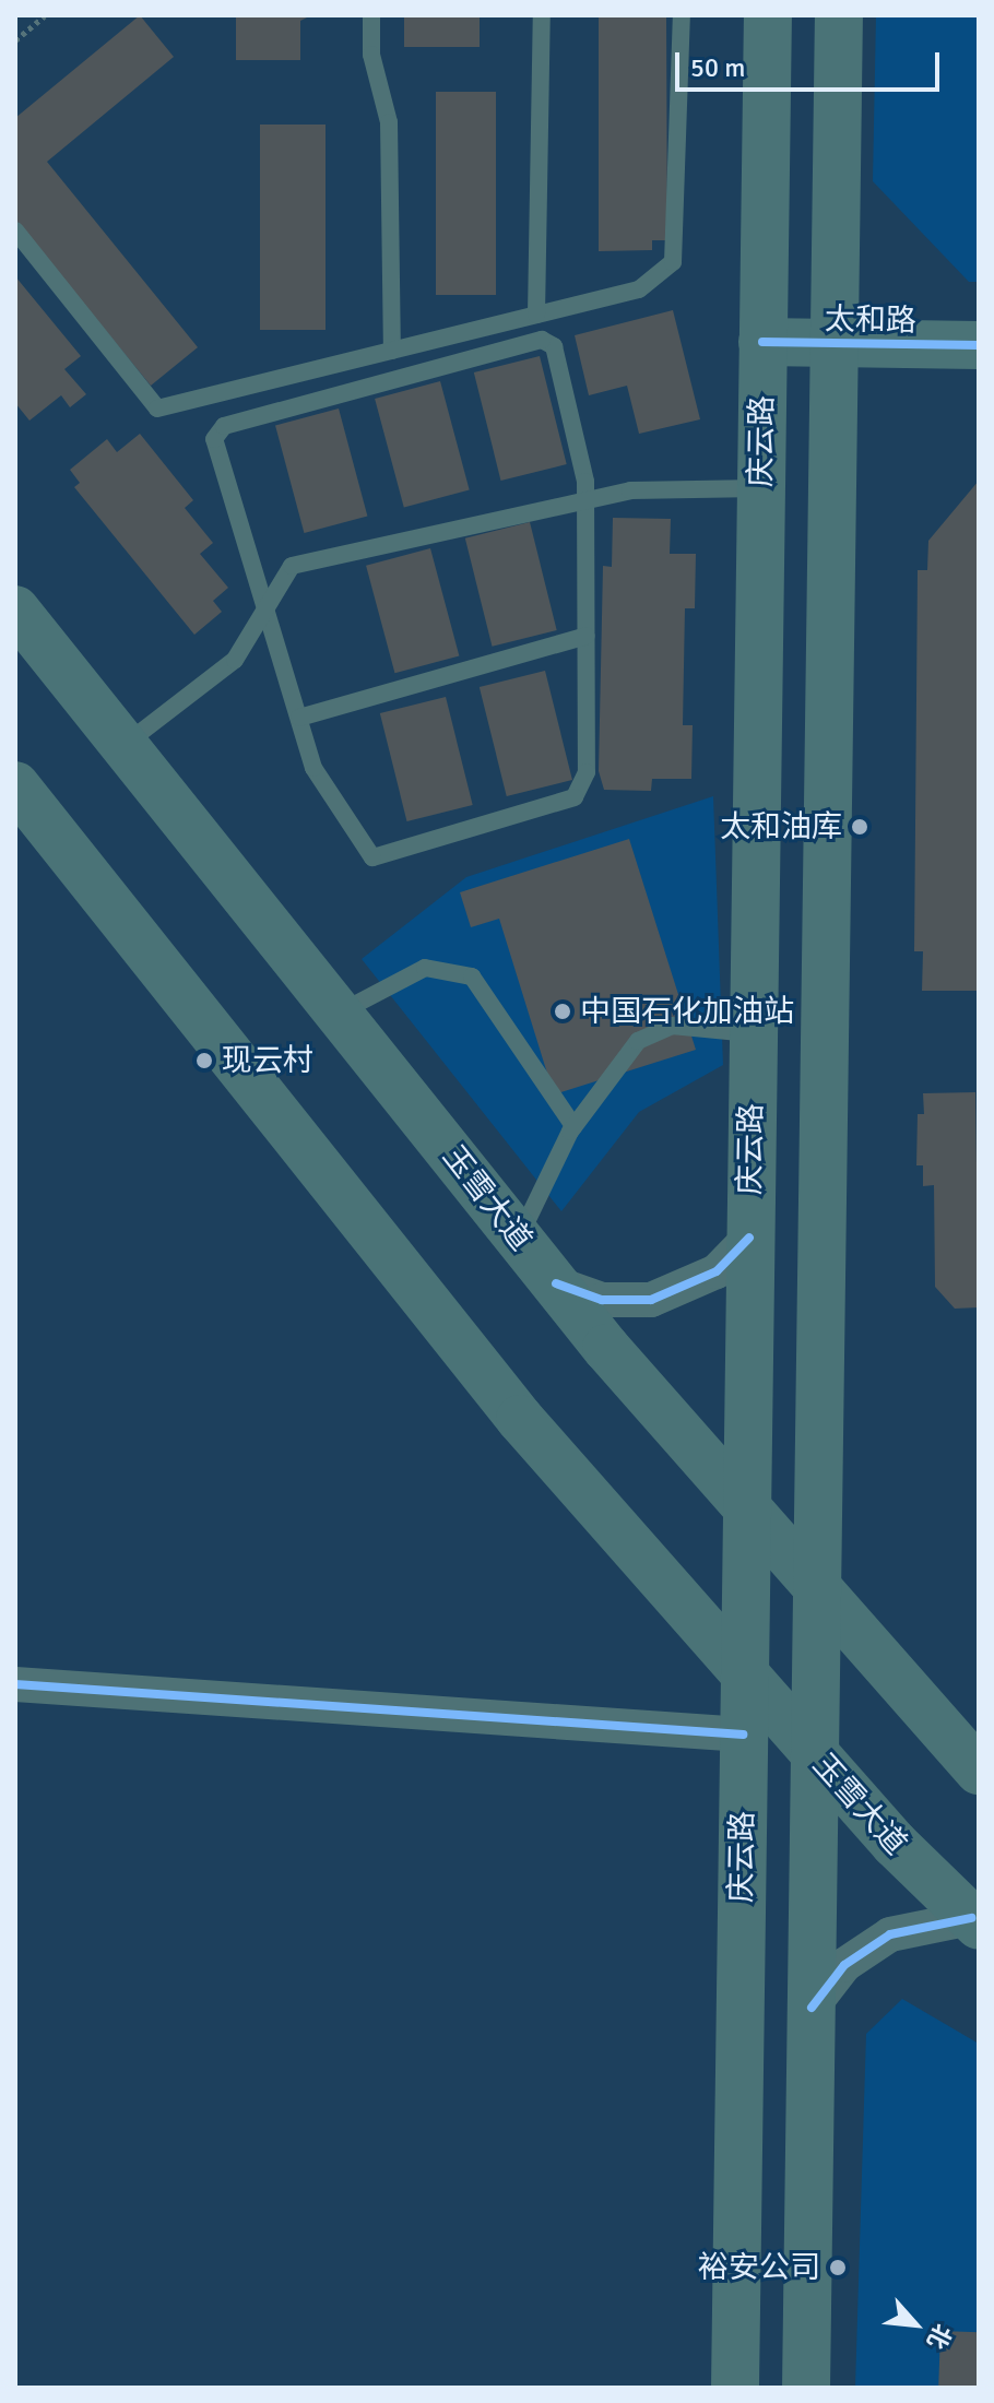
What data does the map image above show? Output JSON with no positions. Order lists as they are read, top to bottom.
{
  "streets": {
    "main road": ["太和路", "庆云路", "玉雪大道"]
  },
  "crossings": [
    ["太和路", "庆云路"],
    ["庆云路", "玉雪大道"]
  ],
  "places": [
    "太和油库",
    "中国石化加油站",
    "现云村",
    "裕安公司"
  ],
  "scale_bar": "50 m",
  "north": "bottom right"
}
